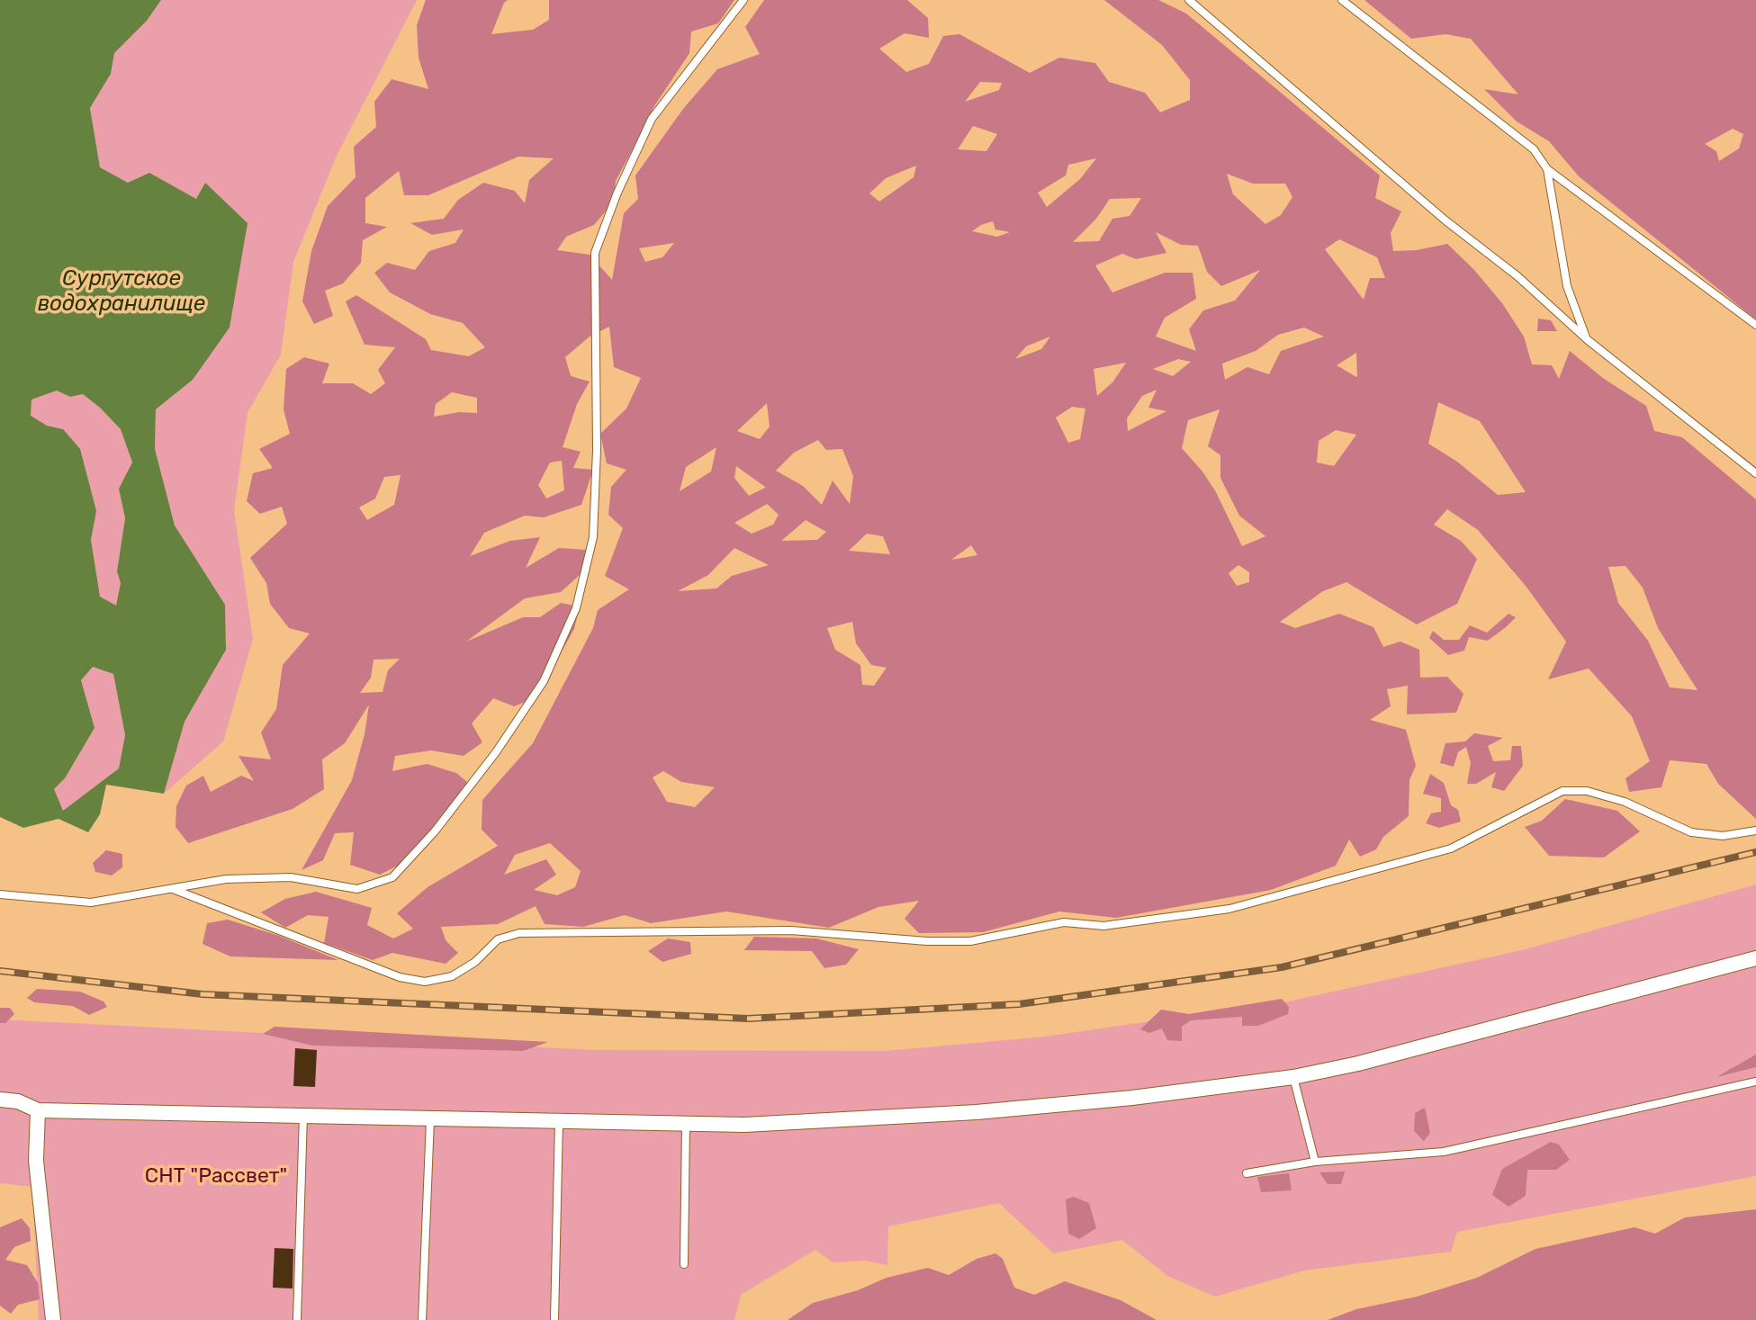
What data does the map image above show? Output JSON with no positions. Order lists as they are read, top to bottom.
{
  "water": ["Сургутское водохранилище"],
  "parks": ["СНТ \"Рассвет\""]
}
